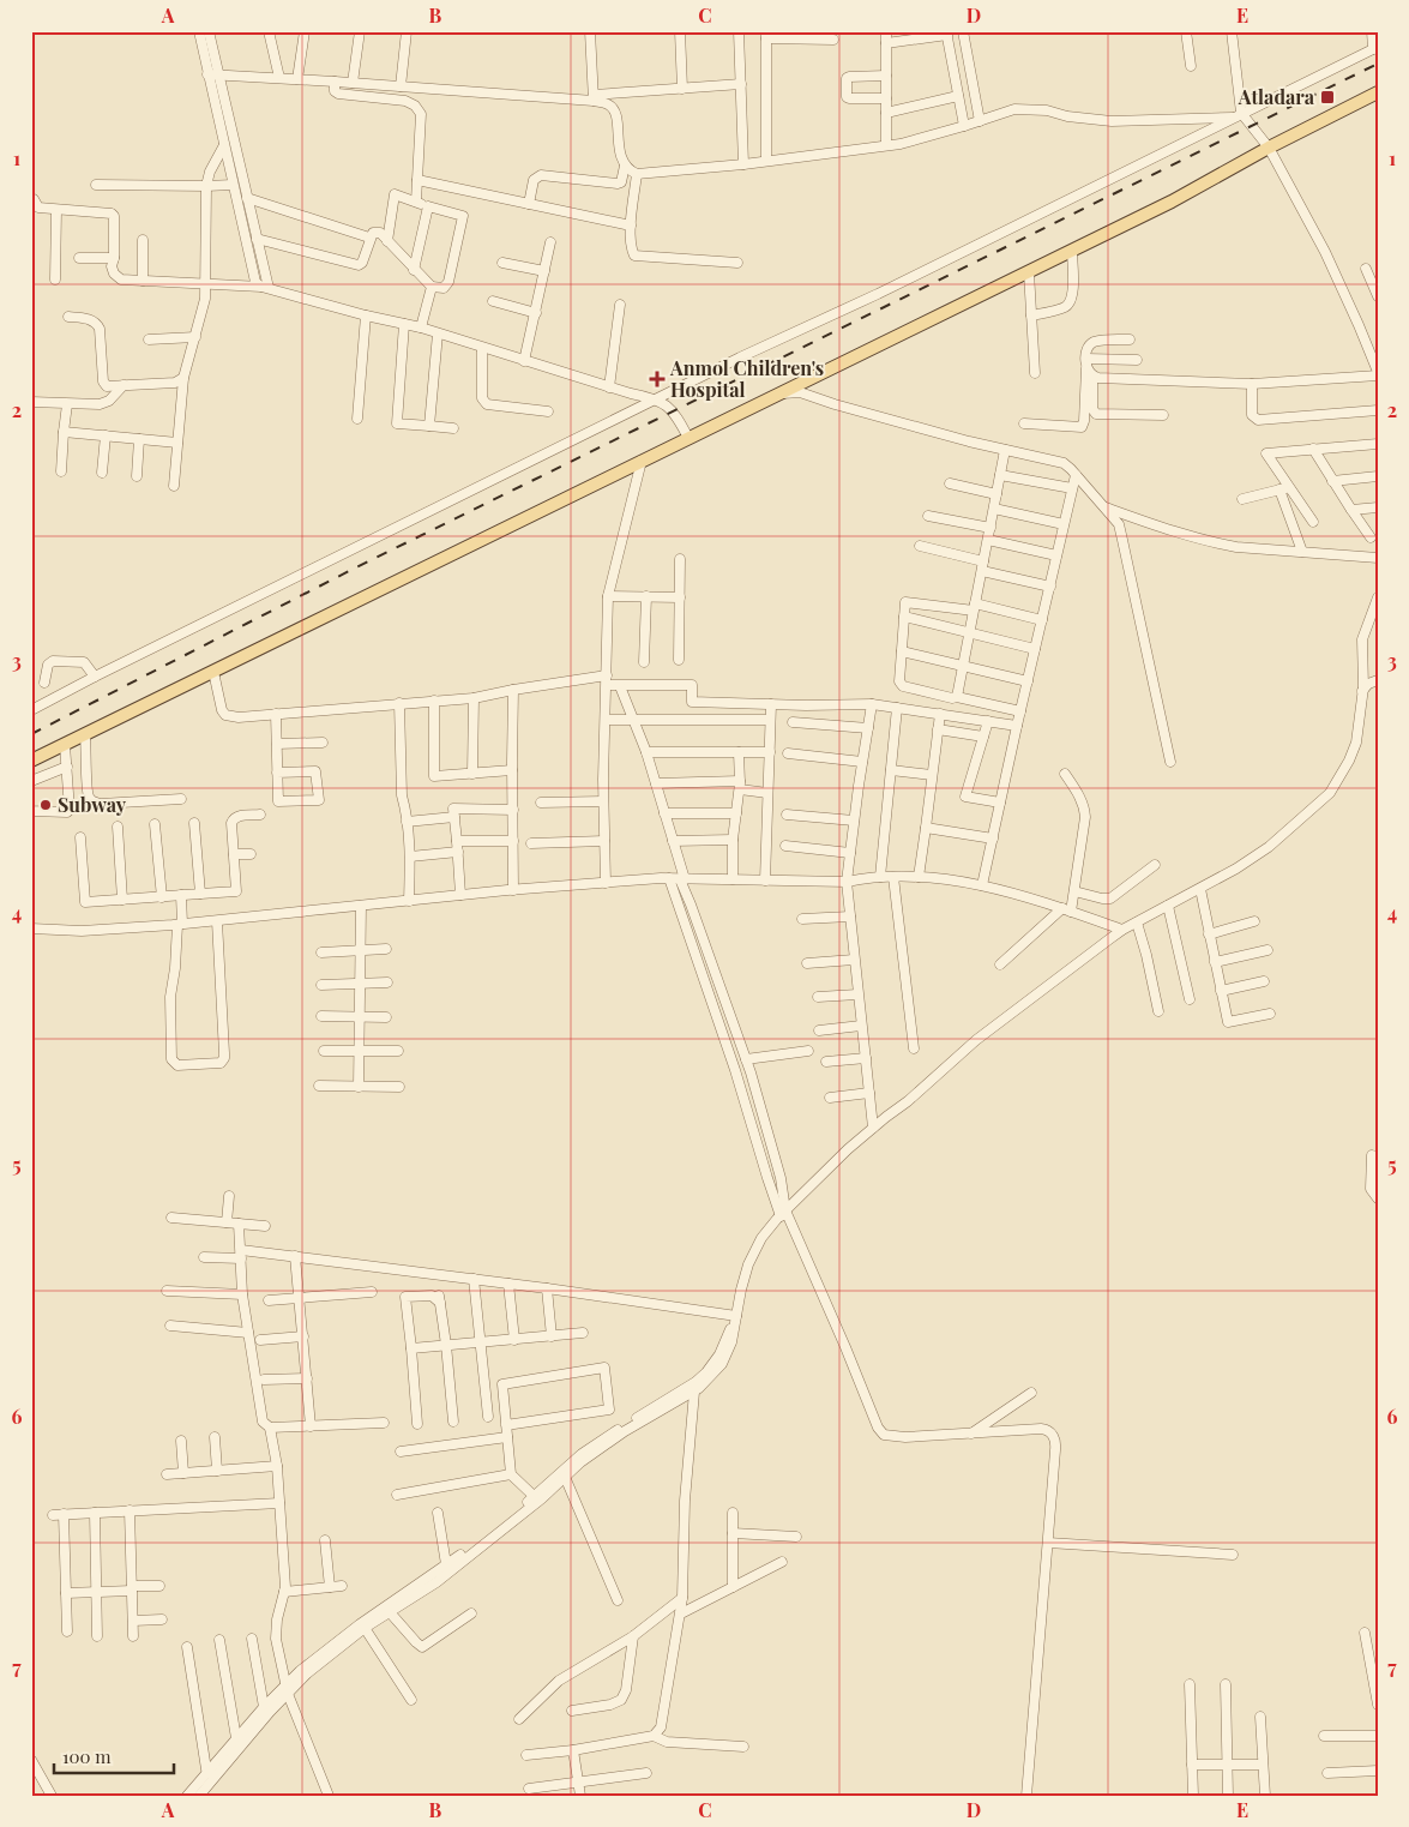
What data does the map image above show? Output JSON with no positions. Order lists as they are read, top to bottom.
{
  "places": {
    "transit": ["Atladara"],
    "health": ["Anmol Children's Hospital"],
    "other": ["Subway"]
  },
  "scale_bar": "100 m",
  "grid": {
    "columns": [
      "A",
      "B",
      "C",
      "D",
      "E"
    ],
    "rows": [
      "1",
      "2",
      "3",
      "4",
      "5",
      "6",
      "7"
    ]
  }
}
